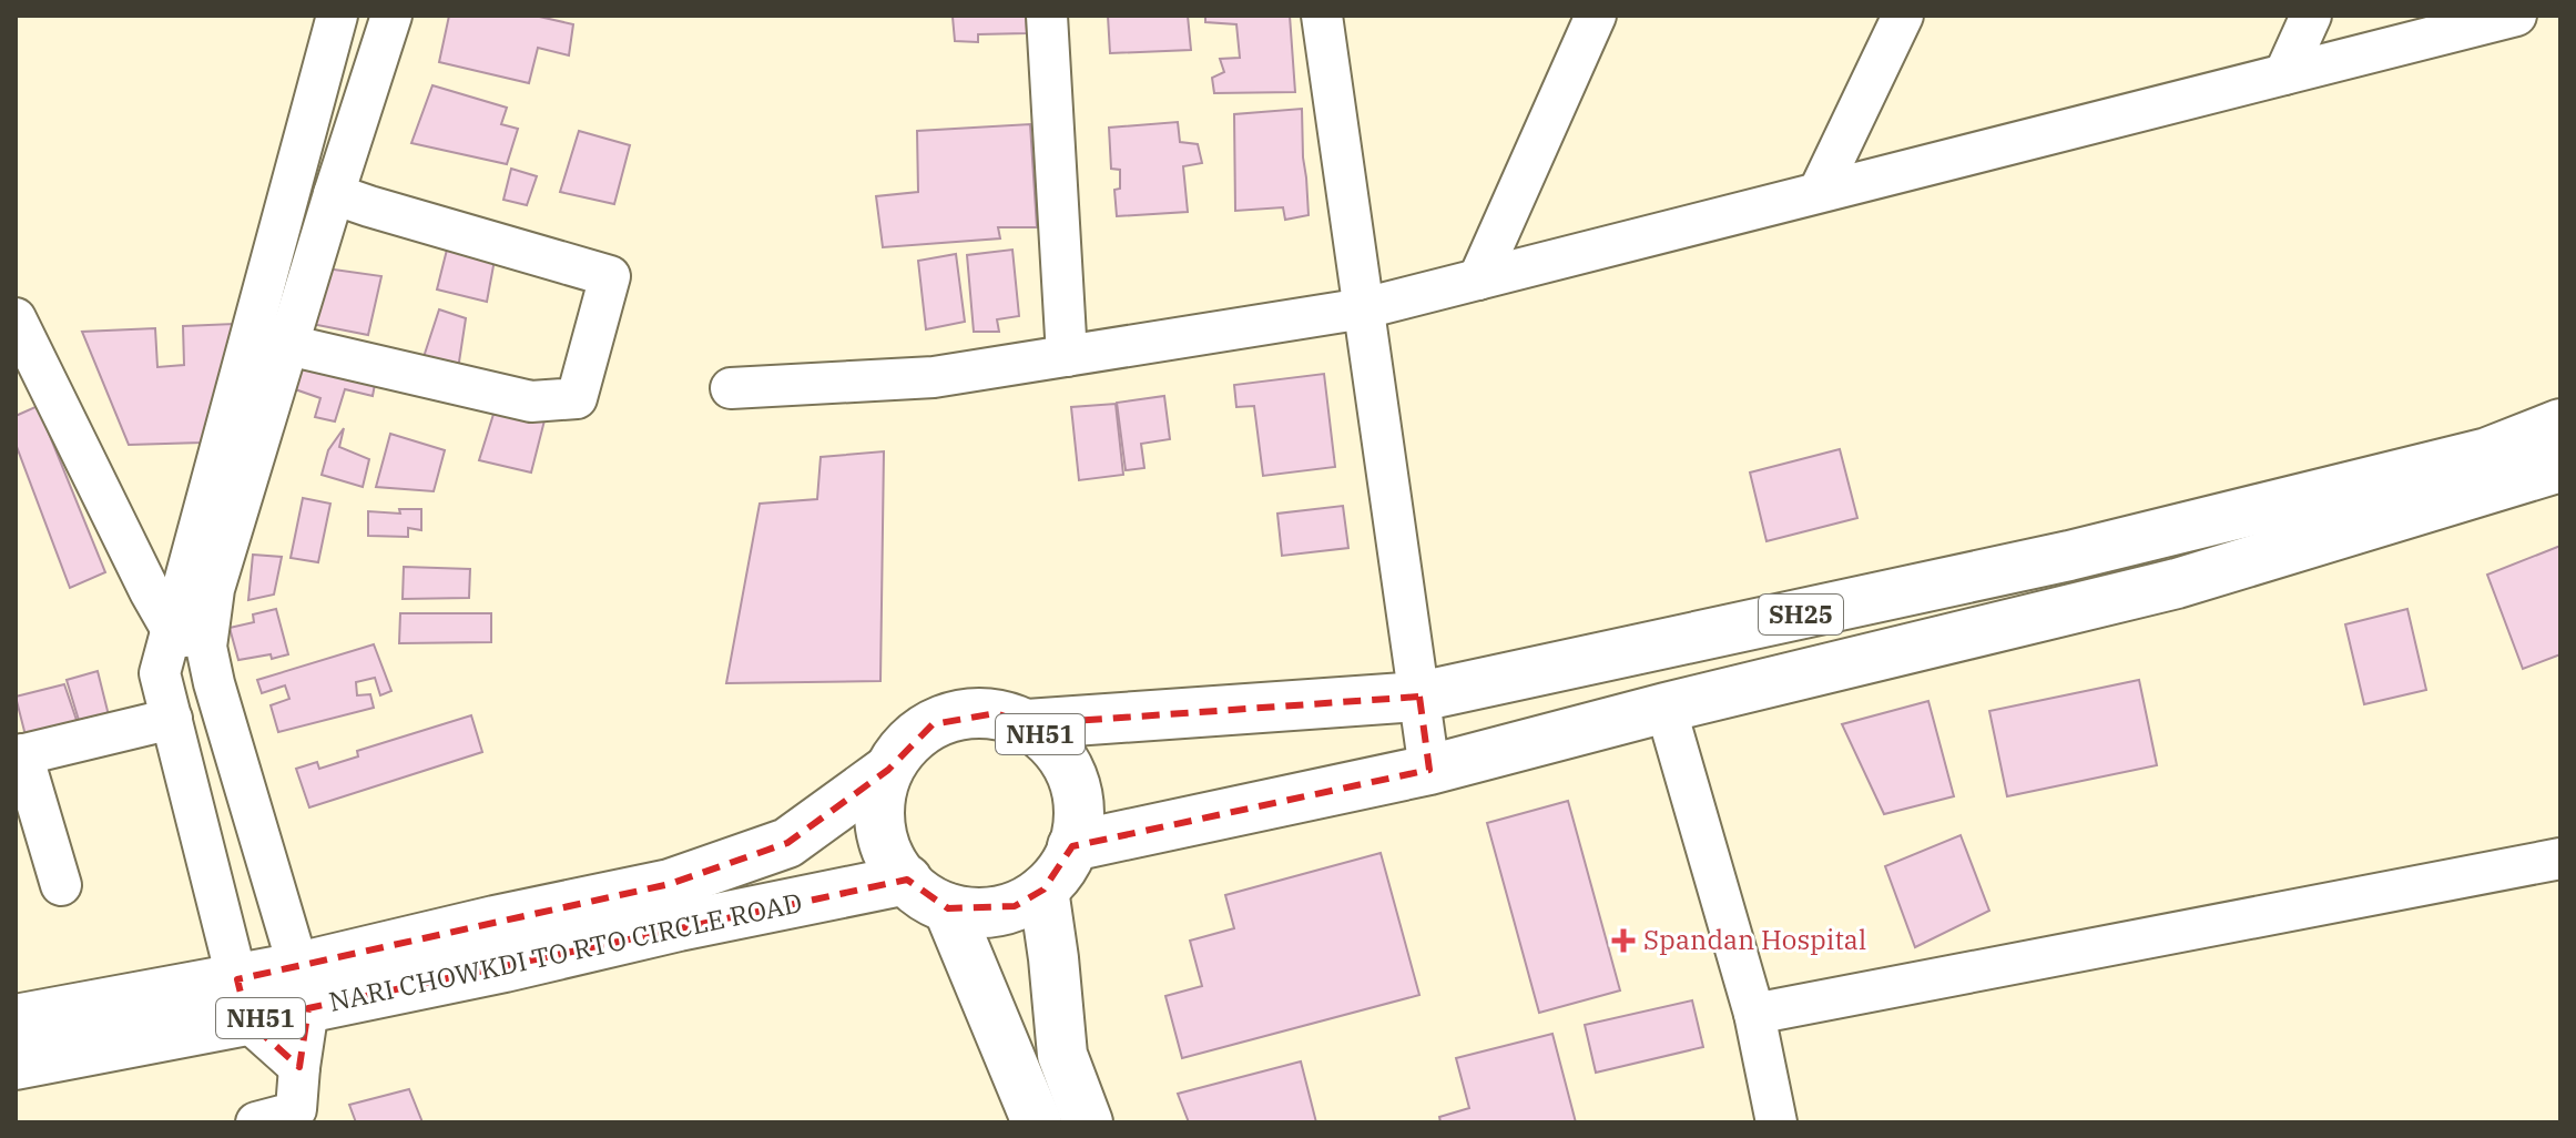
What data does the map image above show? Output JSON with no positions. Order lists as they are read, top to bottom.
{
  "streets": {
    "main road": ["SH25", "NH51", "NARI CHOWKDI TO RTO CIRCLE ROAD"]
  },
  "crossings": [
    ["SH25", "NH51"],
    ["SH25", "NARI CHOWKDI TO RTO CIRCLE ROAD"],
    ["NH51", "NARI CHOWKDI TO RTO CIRCLE ROAD"]
  ],
  "places": {
    "health": ["Spandan Hospital"]
  }
}
